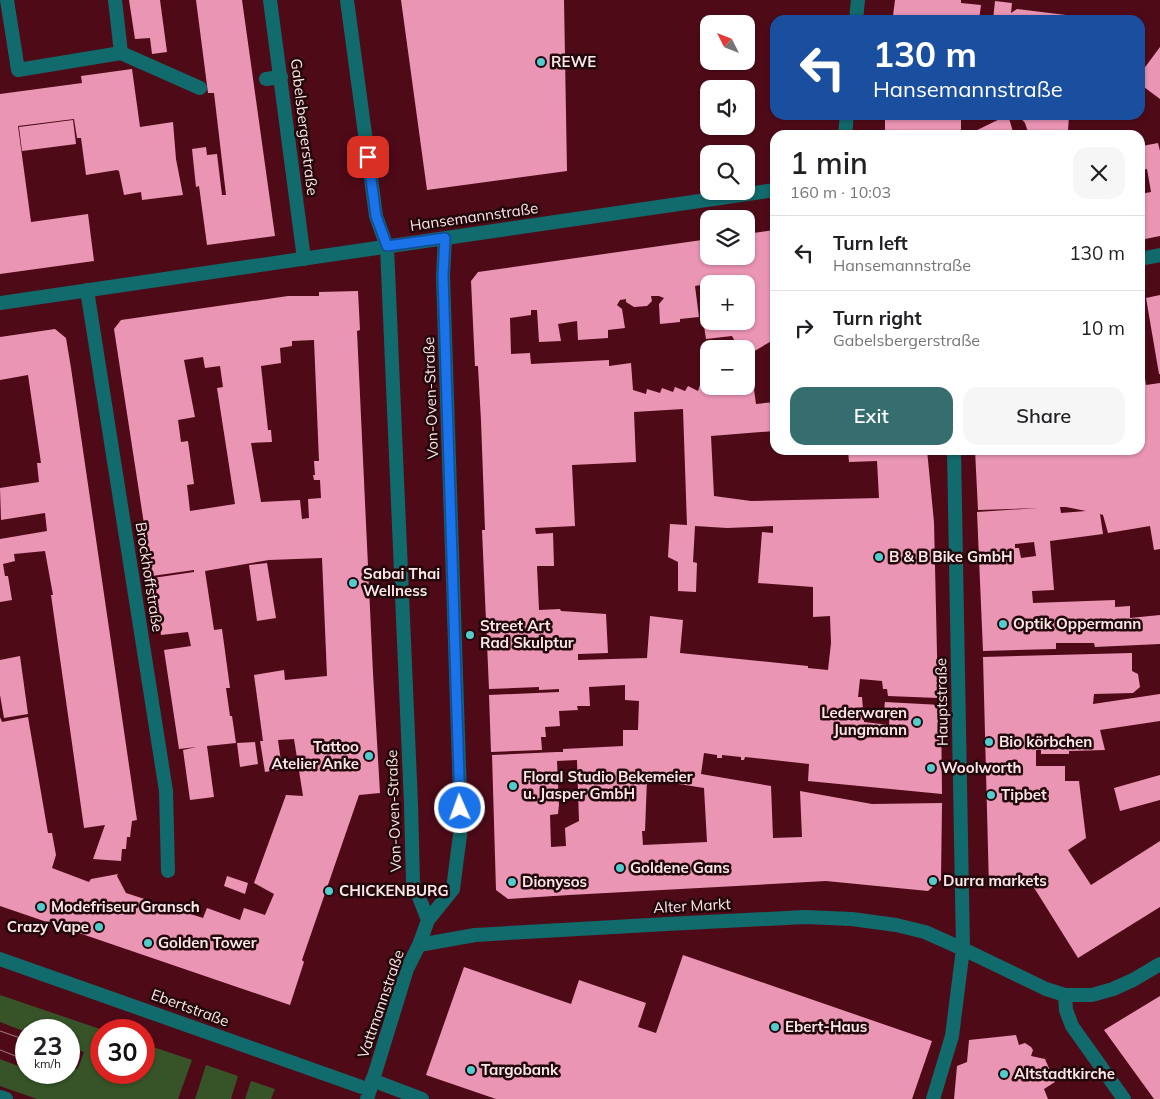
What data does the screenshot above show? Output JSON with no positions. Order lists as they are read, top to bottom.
{
  "streets": {
    "street": [
      "Gabelsbergerstraße",
      "Hansemannstraße",
      "Von-Oven-Straße",
      "Brockhoffstraße",
      "Hauptstraße",
      "Alter Markt",
      "Vattmannstraße",
      "Ebertstraße"
    ]
  },
  "crossings": [
    ["Gabelsbergerstraße", "Hansemannstraße"],
    ["Hansemannstraße", "Von-Oven-Straße"],
    ["Hansemannstraße", "Brockhoffstraße"],
    ["Von-Oven-Straße", "Vattmannstraße"],
    ["Hauptstraße", "Alter Markt"],
    ["Alter Markt", "Vattmannstraße"],
    ["Vattmannstraße", "Ebertstraße"]
  ],
  "places": [
    "REWE",
    "B & B Bike GmbH",
    "Sabai Thai Wellness",
    "Optik Oppermann",
    "Street Art Rad Skulptur",
    "Lederwaren Jungmann",
    "Bio körbchen",
    "Tattoo Atelier Anke",
    "Woolworth",
    "Floral Studio Bekemeier u. Jasper GmbH",
    "Tipbet",
    "Goldene Gans",
    "Durra markets",
    "Dionysos",
    "CHICKENBURG",
    "Modefriseur Gransch",
    "Crazy Vape",
    "Golden Tower",
    "Ebert-Haus",
    "Targobank",
    "Altstadtkirche"
  ],
  "north": "top left",
  "page": {
    "map_buttons": ["+", "−"],
    "turn": ["130 m", "Hansemannstraße"],
    "heading": ["1 min", "160 m · 10:03"],
    "list": [
      {
        "name": "Turn left",
        "note": "Hansemannstraße",
        "value": "130 m"
      },
      {
        "name": "Turn right",
        "note": "Gabelsbergerstraße",
        "value": "10 m"
      }
    ],
    "buttons": ["Exit", "Share"],
    "speed": "23 km/h",
    "limit": "30"
  }
}
